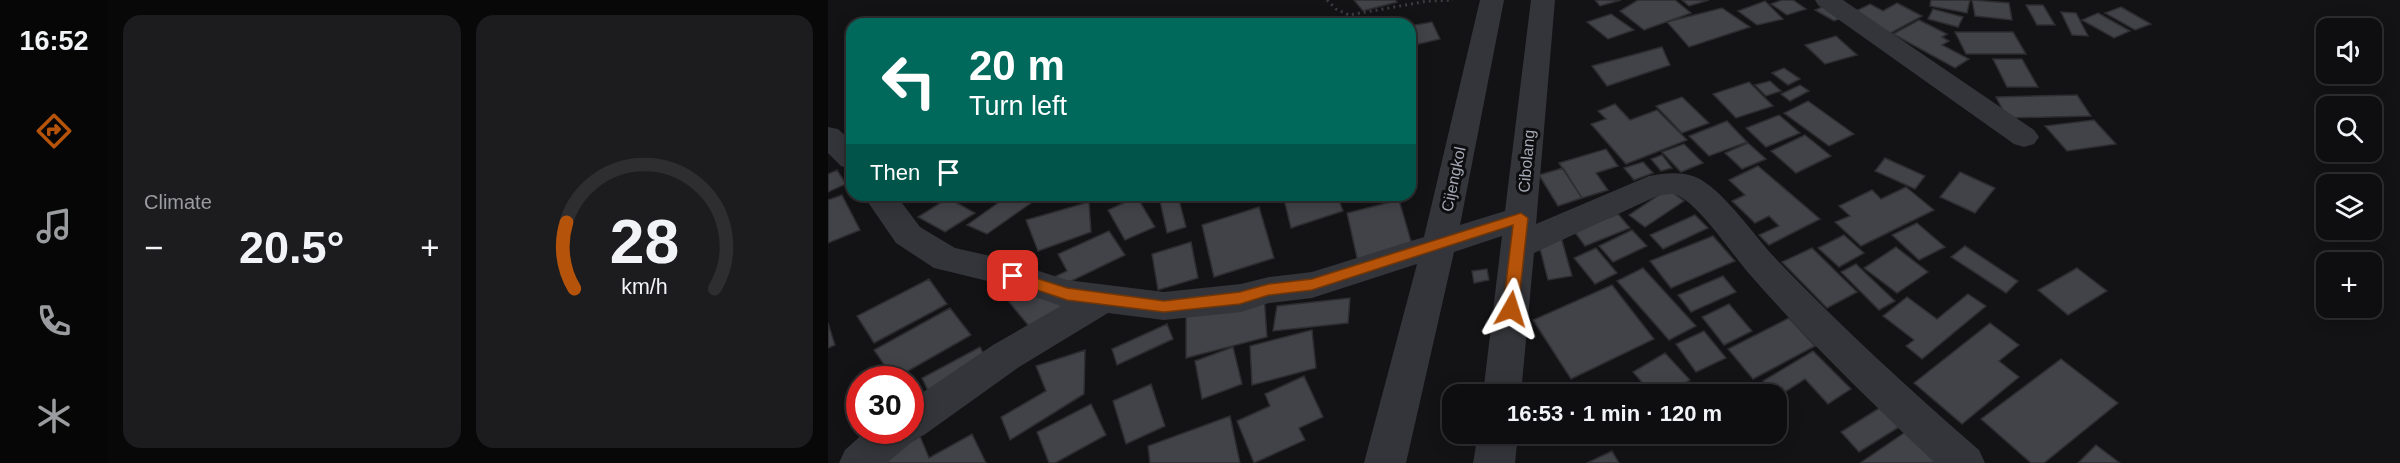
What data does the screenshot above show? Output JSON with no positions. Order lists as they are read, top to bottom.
{
  "streets": {
    "street": ["Cibolang", "Cijengkol"]
  },
  "page": {
    "tabs": "16:52",
    "tile": "Climate",
    "map_buttons": "+",
    "turn": ["20 m", "Turn left"],
    "then": "Then",
    "heat": ["−", "20.5°", "+"],
    "limit": "30",
    "trip": "16:53 · 1 min · 120 m",
    "gauge": ["28", "km/h"]
  }
}
